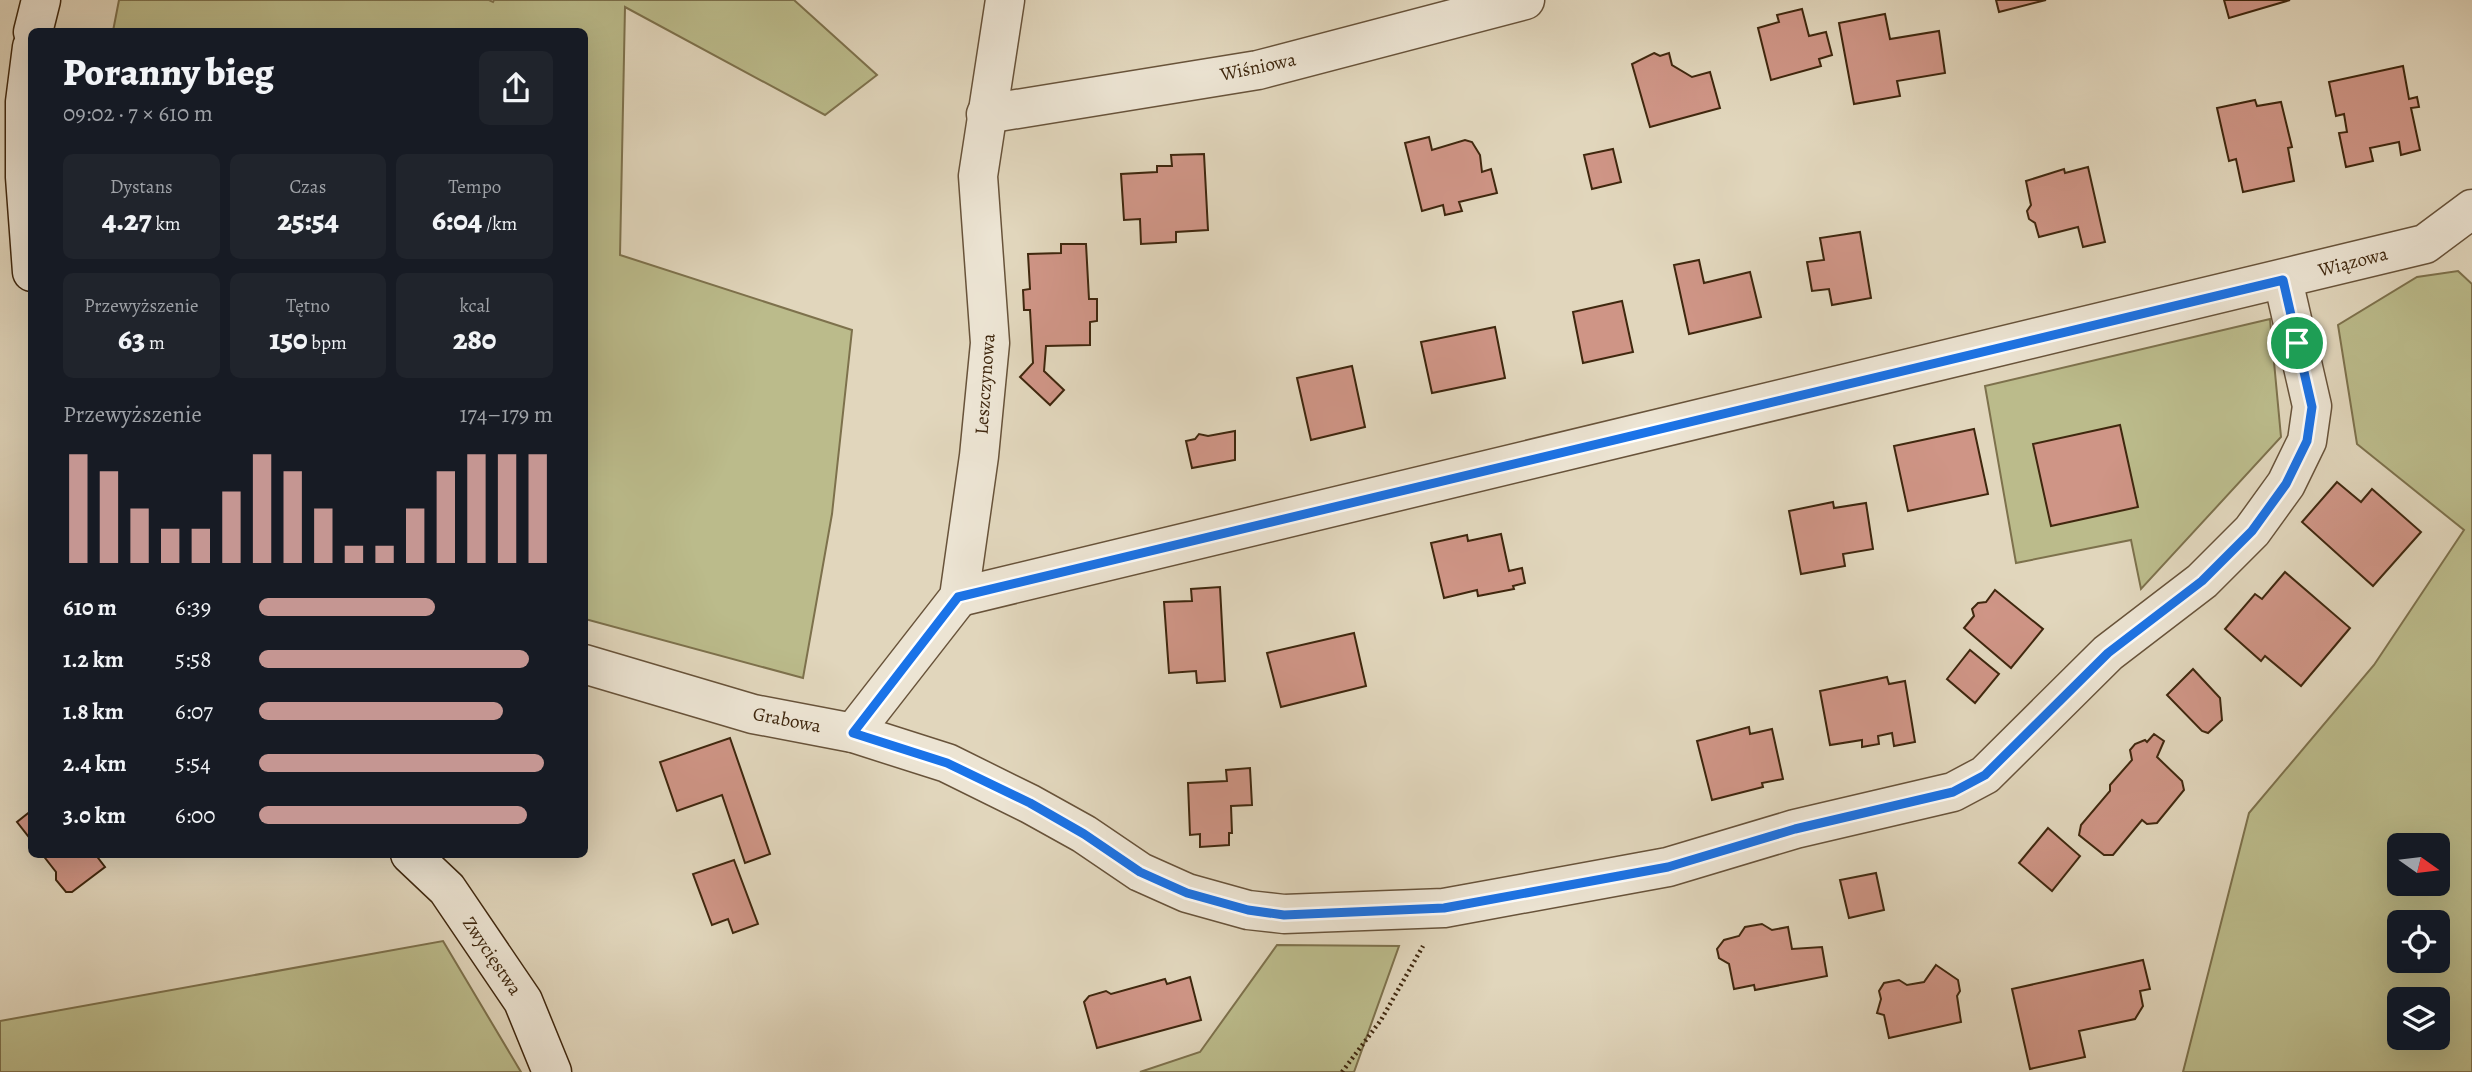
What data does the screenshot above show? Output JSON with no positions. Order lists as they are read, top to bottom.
{
  "streets": {
    "street": [
      "Wiśniowa",
      "Wiązowa",
      "Leszczynowa",
      "Grabowa",
      "Zwycięstwa"
    ]
  },
  "crossings": [
    ["Wiśniowa", "Leszczynowa"],
    ["Wiązowa", "Leszczynowa"],
    ["Wiązowa", "Grabowa"],
    ["Leszczynowa", "Grabowa"]
  ],
  "north": "right",
  "page": {
    "heading": ["Poranny bieg", "09:02 · 7 × 610 m"],
    "stats": [
      ["Dystans", "4.27 km"],
      ["Czas", "25:54"],
      ["Tempo", "6:04 /km"],
      ["Przewyższenie", "63 m"],
      ["Tętno", "150 bpm"],
      ["kcal", "280"]
    ],
    "chart": ["Przewyższenie", "174–179 m"],
    "list": [
      {
        "name": "610 m",
        "note": "6:39"
      },
      {
        "name": "1.2 km",
        "note": "5:58"
      },
      {
        "name": "1.8 km",
        "note": "6:07"
      },
      {
        "name": "2.4 km",
        "note": "5:54"
      },
      {
        "name": "3.0 km",
        "note": "6:00"
      }
    ]
  }
}
